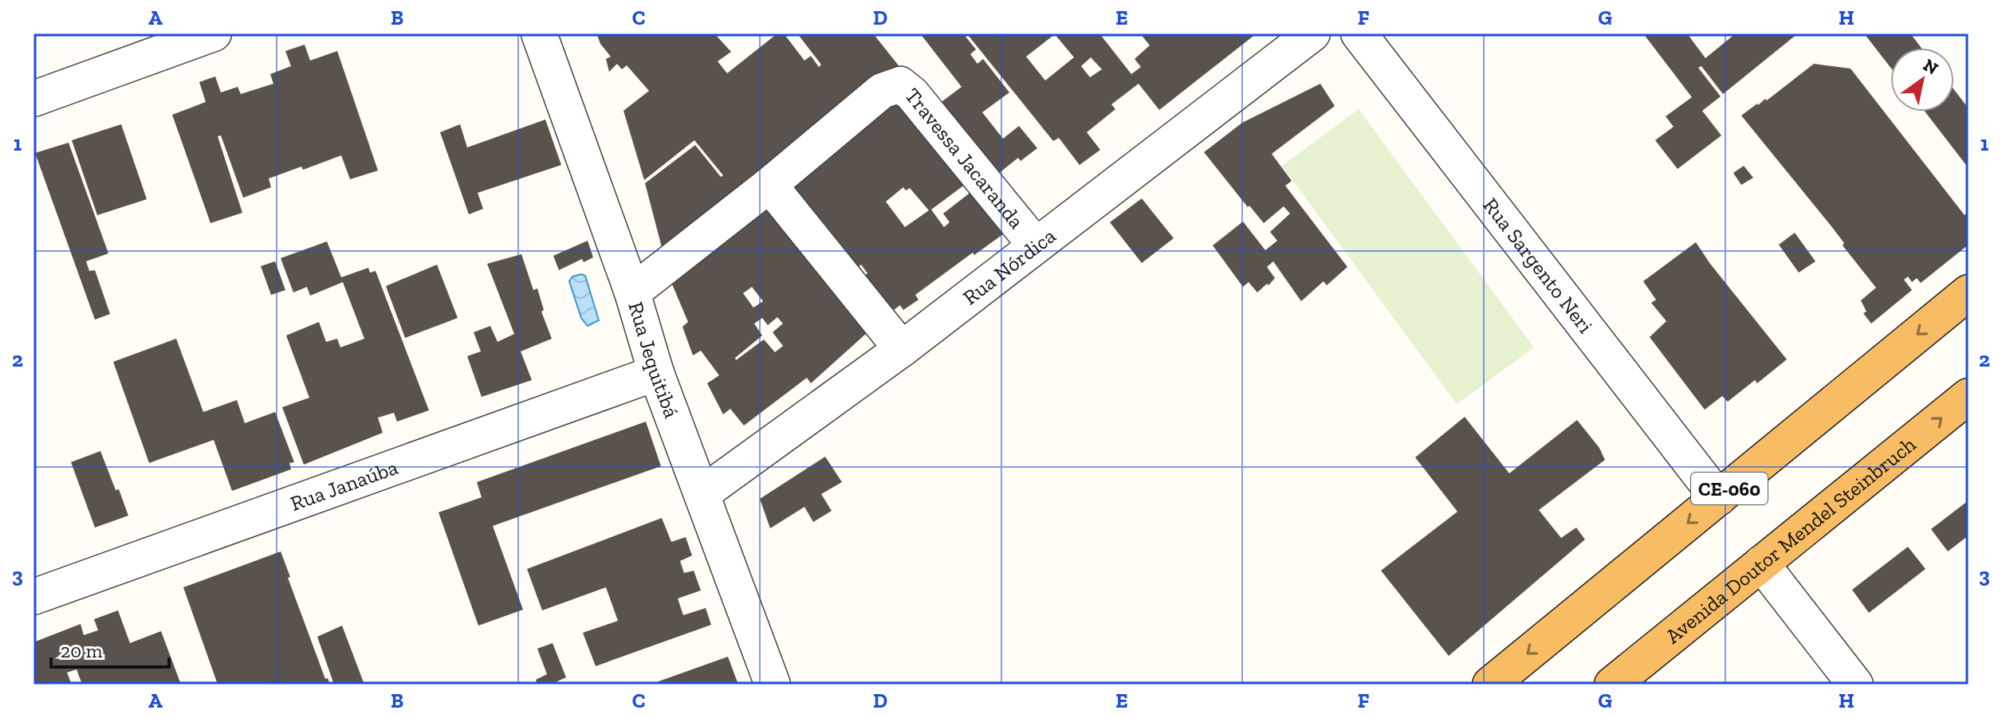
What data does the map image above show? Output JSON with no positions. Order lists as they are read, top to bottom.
{
  "streets": {
    "highway": ["CE-060", "Avenida Doutor Mendel Steinbruch"],
    "street": [
      "Travessa Jacaranda",
      "Rua Nórdica",
      "Rua Sargento Neri",
      "Rua Jequitibá",
      "Rua Janaúba"
    ]
  },
  "crossings": [
    ["Travessa Jacaranda", "Rua Nórdica"],
    ["Travessa Jacaranda", "Rua Jequitibá"],
    ["Rua Nórdica", "Rua Jequitibá"],
    ["Rua Sargento Neri", "CE-060"],
    ["Rua Jequitibá", "Rua Janaúba"]
  ],
  "scale_bar": "20 m",
  "north": "top right",
  "grid": {
    "columns": [
      "A",
      "B",
      "C",
      "D",
      "E",
      "F",
      "G",
      "H"
    ],
    "rows": ["1", "2", "3"]
  }
}
